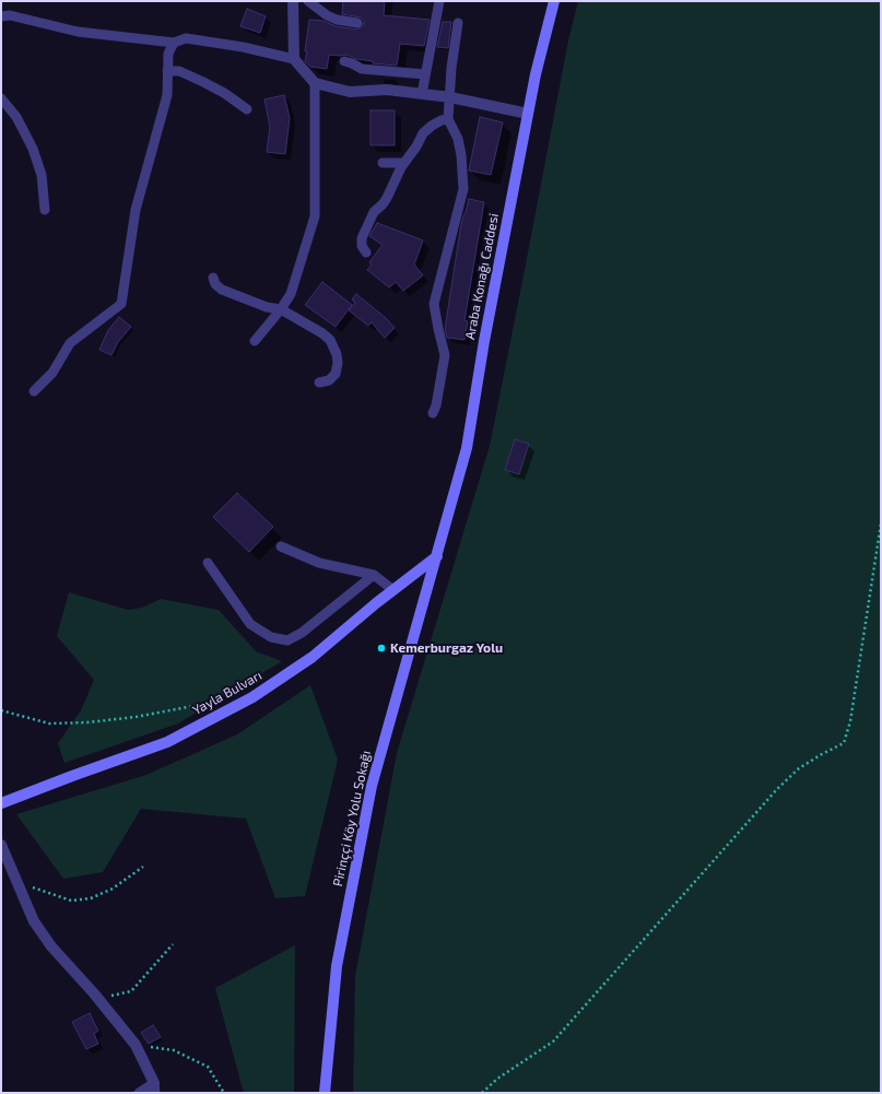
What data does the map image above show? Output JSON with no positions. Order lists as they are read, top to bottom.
{
  "streets": {
    "main road": ["Araba Konağı Caddesi", "Yayla Bulvarı", "Pirinççi Köy Yolu Sokağı"]
  },
  "crossings": [
    ["Araba Konağı Caddesi", "Yayla Bulvarı"],
    ["Araba Konağı Caddesi", "Pirinççi Köy Yolu Sokağı"],
    ["Yayla Bulvarı", "Pirinççi Köy Yolu Sokağı"]
  ],
  "places": ["Kemerburgaz Yolu"]
}
